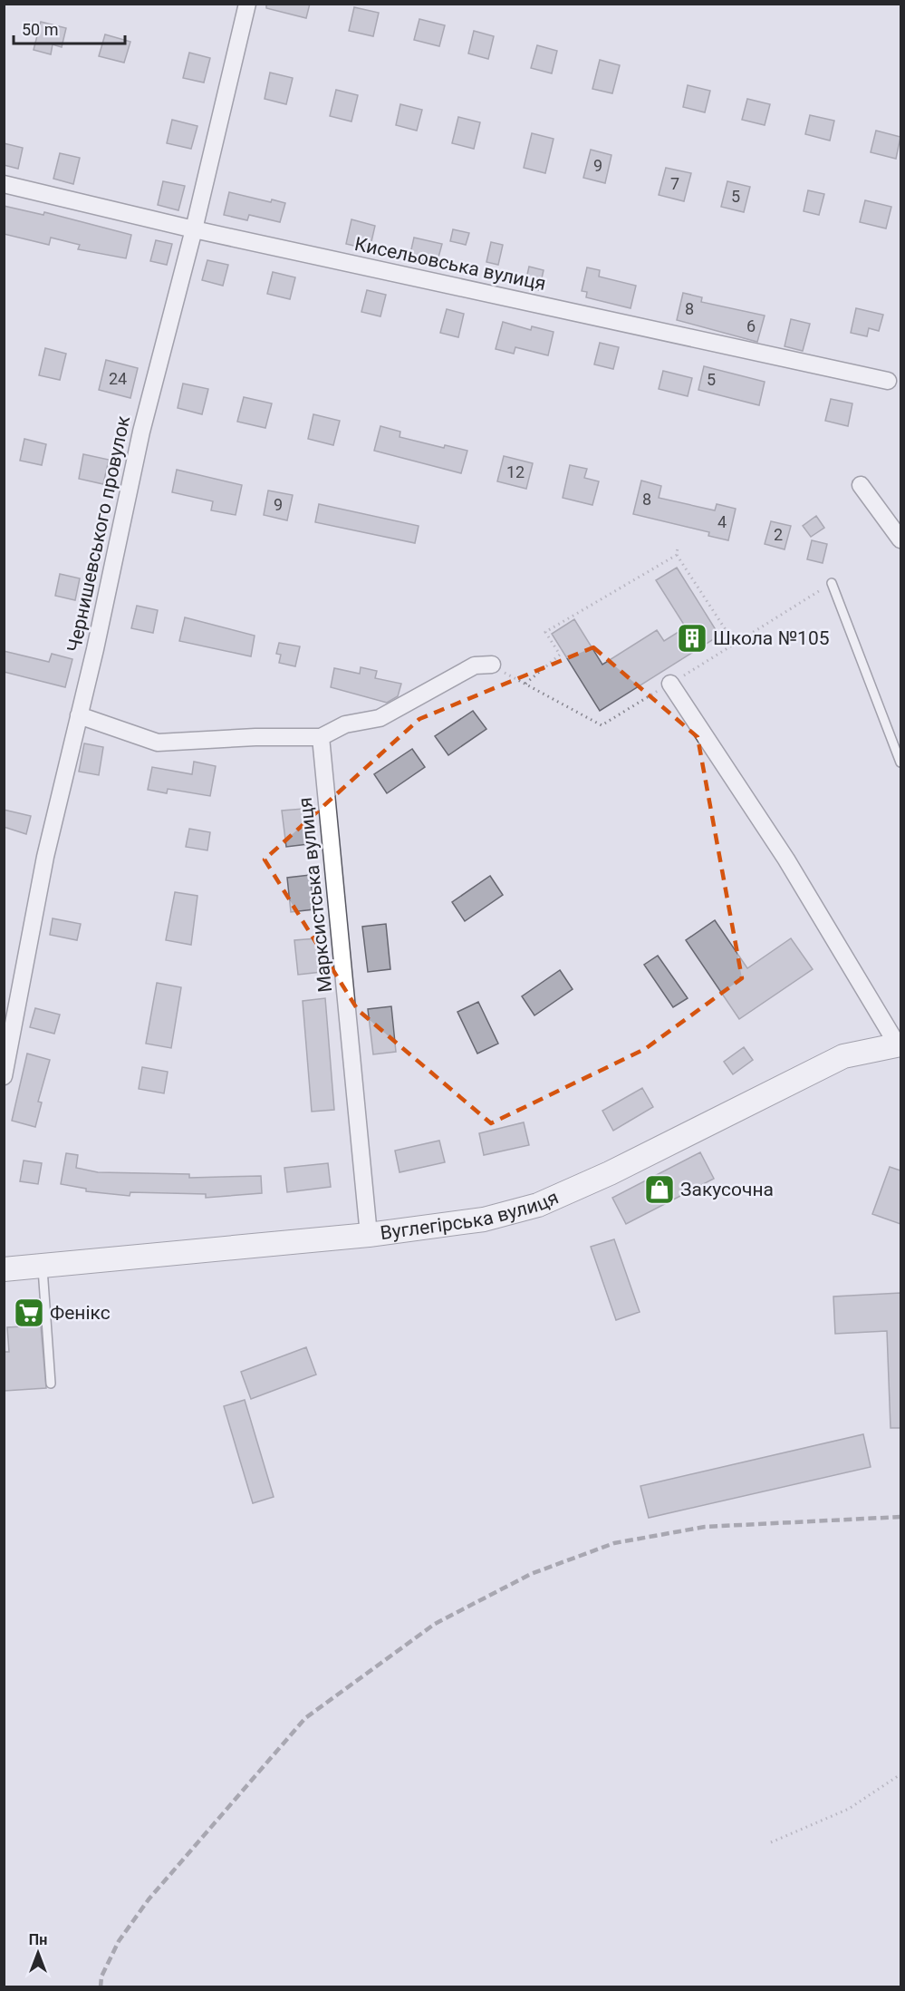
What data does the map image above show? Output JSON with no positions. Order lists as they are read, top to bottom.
{
  "streets": {
    "street": [
      "Кисельовська вулиця",
      "Чернишевського провулок",
      "Марксистська вулиця",
      "Вуглегірська вулиця"
    ]
  },
  "crossings": [
    ["Кисельовська вулиця", "Чернишевського провулок"],
    ["Марксистська вулиця", "Вуглегірська вулиця"]
  ],
  "places": {
    "building": ["Школа №105"],
    "shop": ["Закусочна"],
    "supermarket": ["Фенікс"]
  },
  "house_numbers": [
    "9",
    "7",
    "5",
    "8",
    "6",
    "24",
    "5",
    "12",
    "8",
    "9",
    "4",
    "2"
  ],
  "scale_bar": "50 m",
  "north": "top"
}
